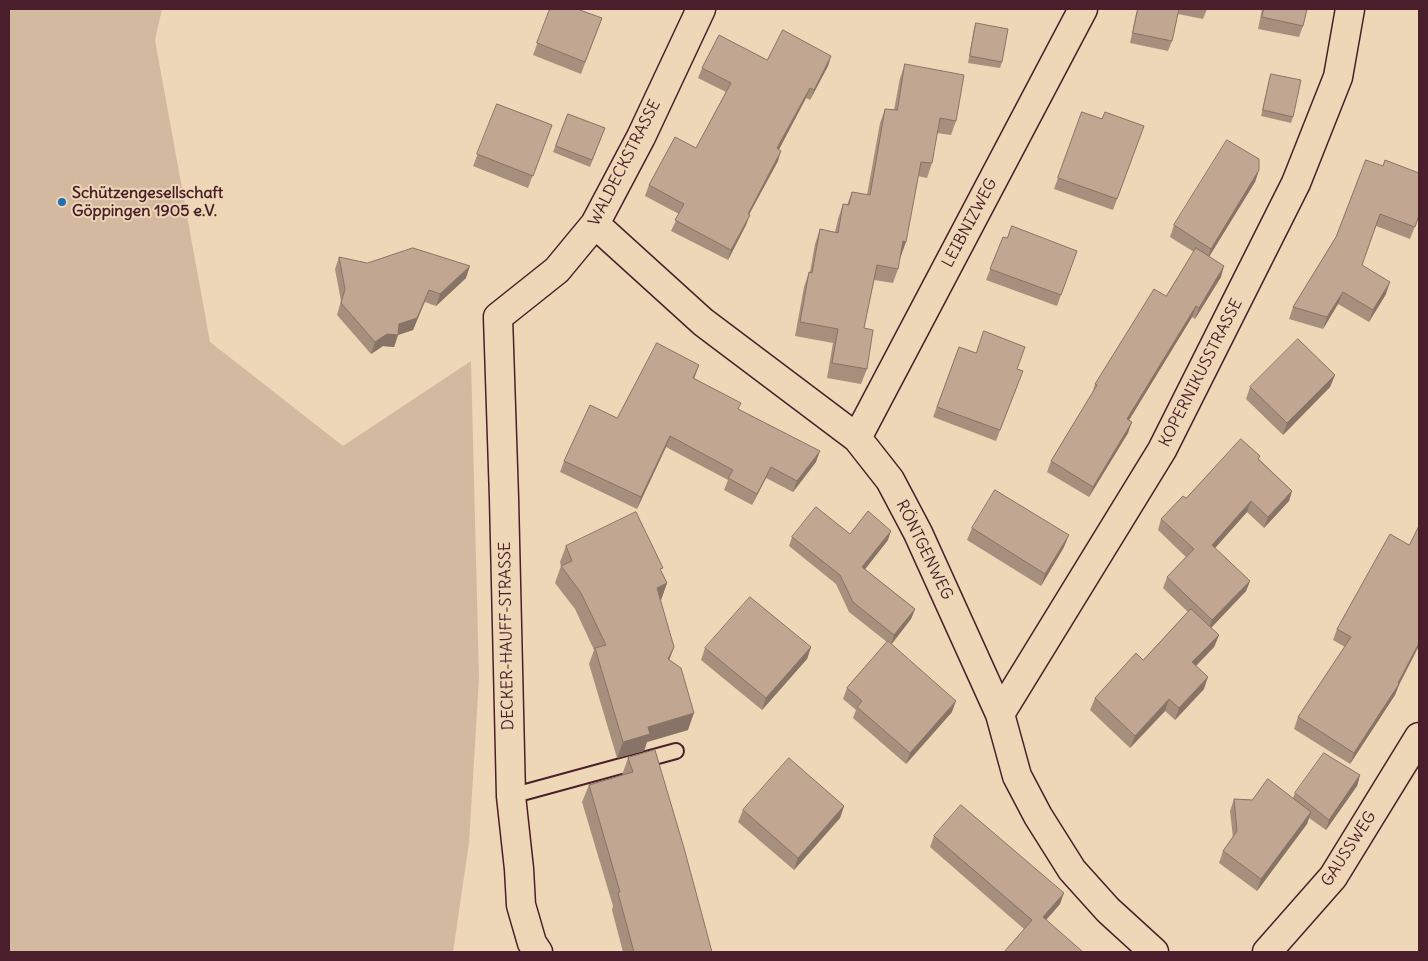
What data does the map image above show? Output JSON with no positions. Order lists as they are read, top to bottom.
{
  "streets": {
    "street": [
      "WALDECKSTRASSE",
      "LEIBNIZWEG",
      "KOPERNIKUSSTRASSE",
      "RÖNTGENWEG",
      "DECKER-HAUFF-STRASSE",
      "GAUSSWEG"
    ]
  },
  "crossings": [
    ["WALDECKSTRASSE", "RÖNTGENWEG"],
    ["WALDECKSTRASSE", "DECKER-HAUFF-STRASSE"],
    ["LEIBNIZWEG", "RÖNTGENWEG"],
    ["KOPERNIKUSSTRASSE", "RÖNTGENWEG"]
  ],
  "places": ["Schützengesellschaft Göppingen 1905 e.V."]
}
